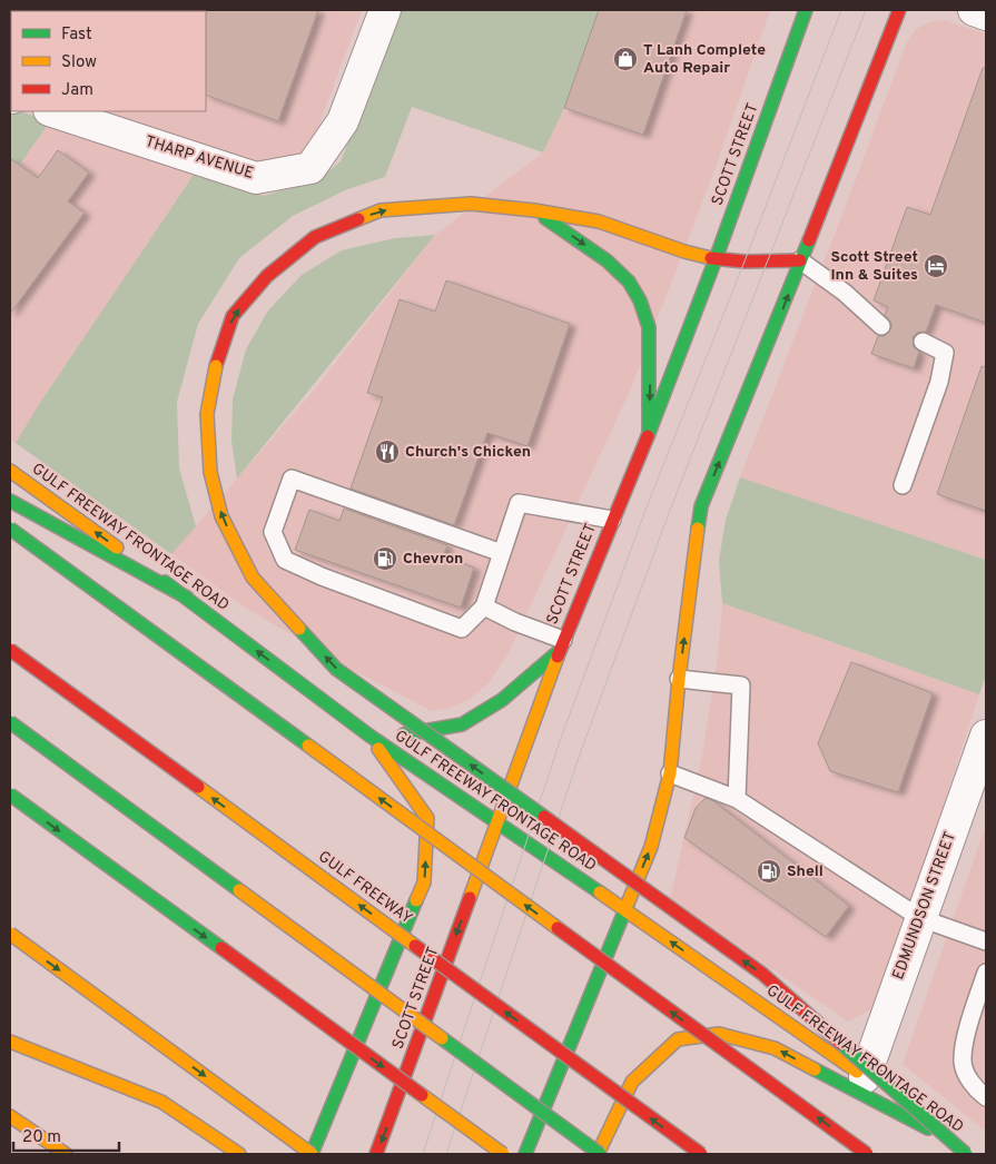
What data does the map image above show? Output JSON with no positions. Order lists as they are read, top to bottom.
{
  "streets": {
    "main road": ["SCOTT STREET", "GULF FREEWAY FRONTAGE ROAD", "GULF FREEWAY"],
    "street": ["THARP AVENUE", "EDMUNDSON STREET"]
  },
  "crossings": [
    ["SCOTT STREET", "GULF FREEWAY FRONTAGE ROAD"],
    ["GULF FREEWAY FRONTAGE ROAD", "EDMUNDSON STREET"]
  ],
  "places": {
    "shop": ["T Lanh Complete Auto Repair"],
    "hotel": ["Scott Street Inn & Suites"],
    "restaurant": ["Church's Chicken"],
    "fuel station": ["Chevron", "Shell"]
  },
  "legend": ["Fast", "Slow", "Jam"],
  "scale_bar": "20 m"
}
